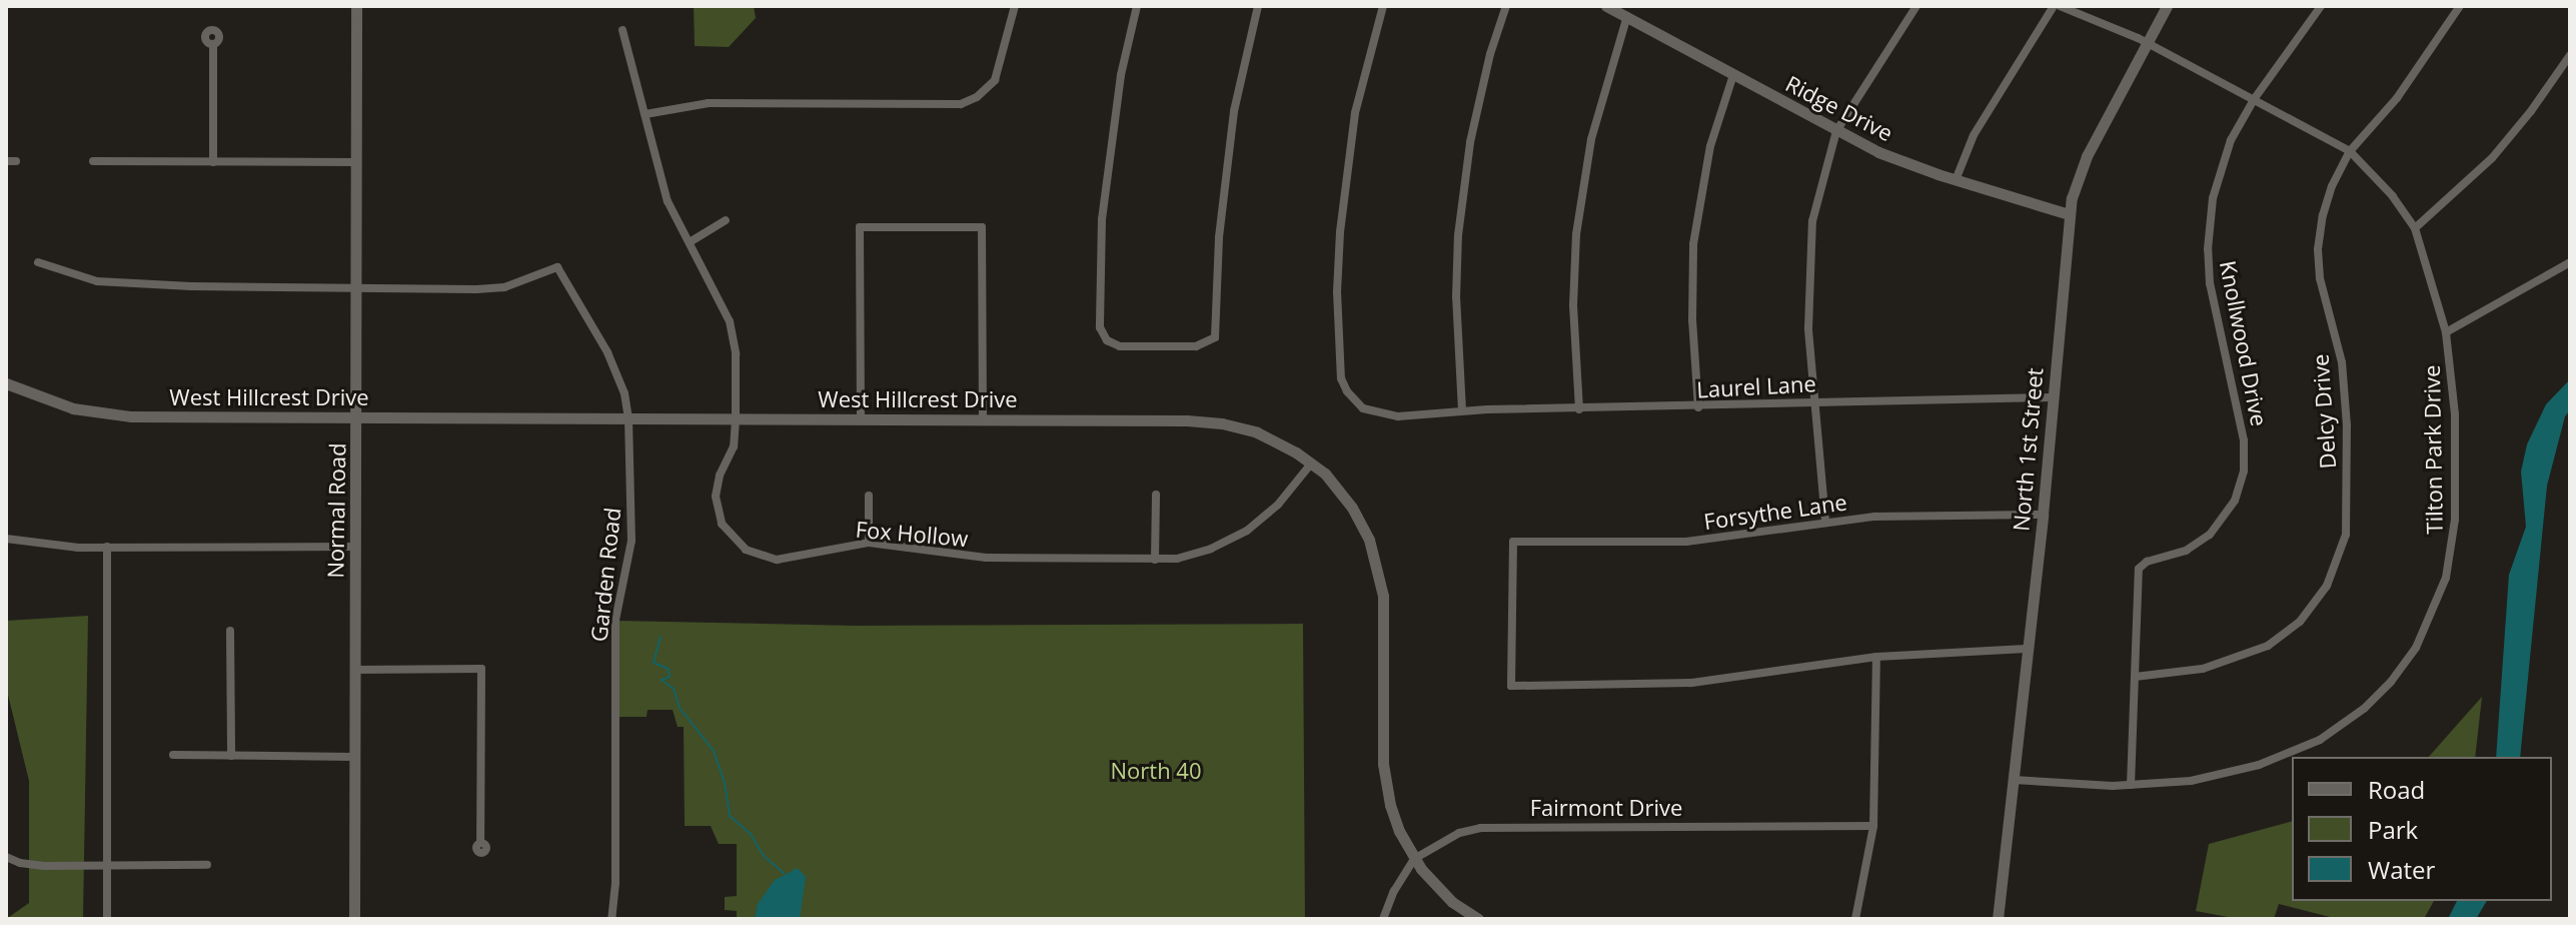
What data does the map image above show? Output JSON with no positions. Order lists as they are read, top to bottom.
{
  "streets": {
    "street": [
      "Ridge Drive",
      "Knollwood Drive",
      "Laurel Lane",
      "West Hillcrest Drive",
      "Delcy Drive",
      "North 1st Street",
      "Tilton Park Drive",
      "Normal Road",
      "Forsythe Lane",
      "Fox Hollow",
      "Garden Road",
      "Fairmont Drive"
    ]
  },
  "crossings": [
    ["Ridge Drive", "North 1st Street"],
    ["Knollwood Drive", "Delcy Drive"],
    ["Knollwood Drive", "Tilton Park Drive"],
    ["Laurel Lane", "North 1st Street"],
    ["West Hillcrest Drive", "Normal Road"],
    ["West Hillcrest Drive", "Fox Hollow"],
    ["West Hillcrest Drive", "Garden Road"],
    ["West Hillcrest Drive", "Fairmont Drive"],
    ["Delcy Drive", "Tilton Park Drive"],
    ["North 1st Street", "Tilton Park Drive"],
    ["North 1st Street", "Forsythe Lane"],
    ["Normal Road", "Garden Road"]
  ],
  "parks": ["North 40"],
  "legend": ["Road", "Park", "Water"]
}
